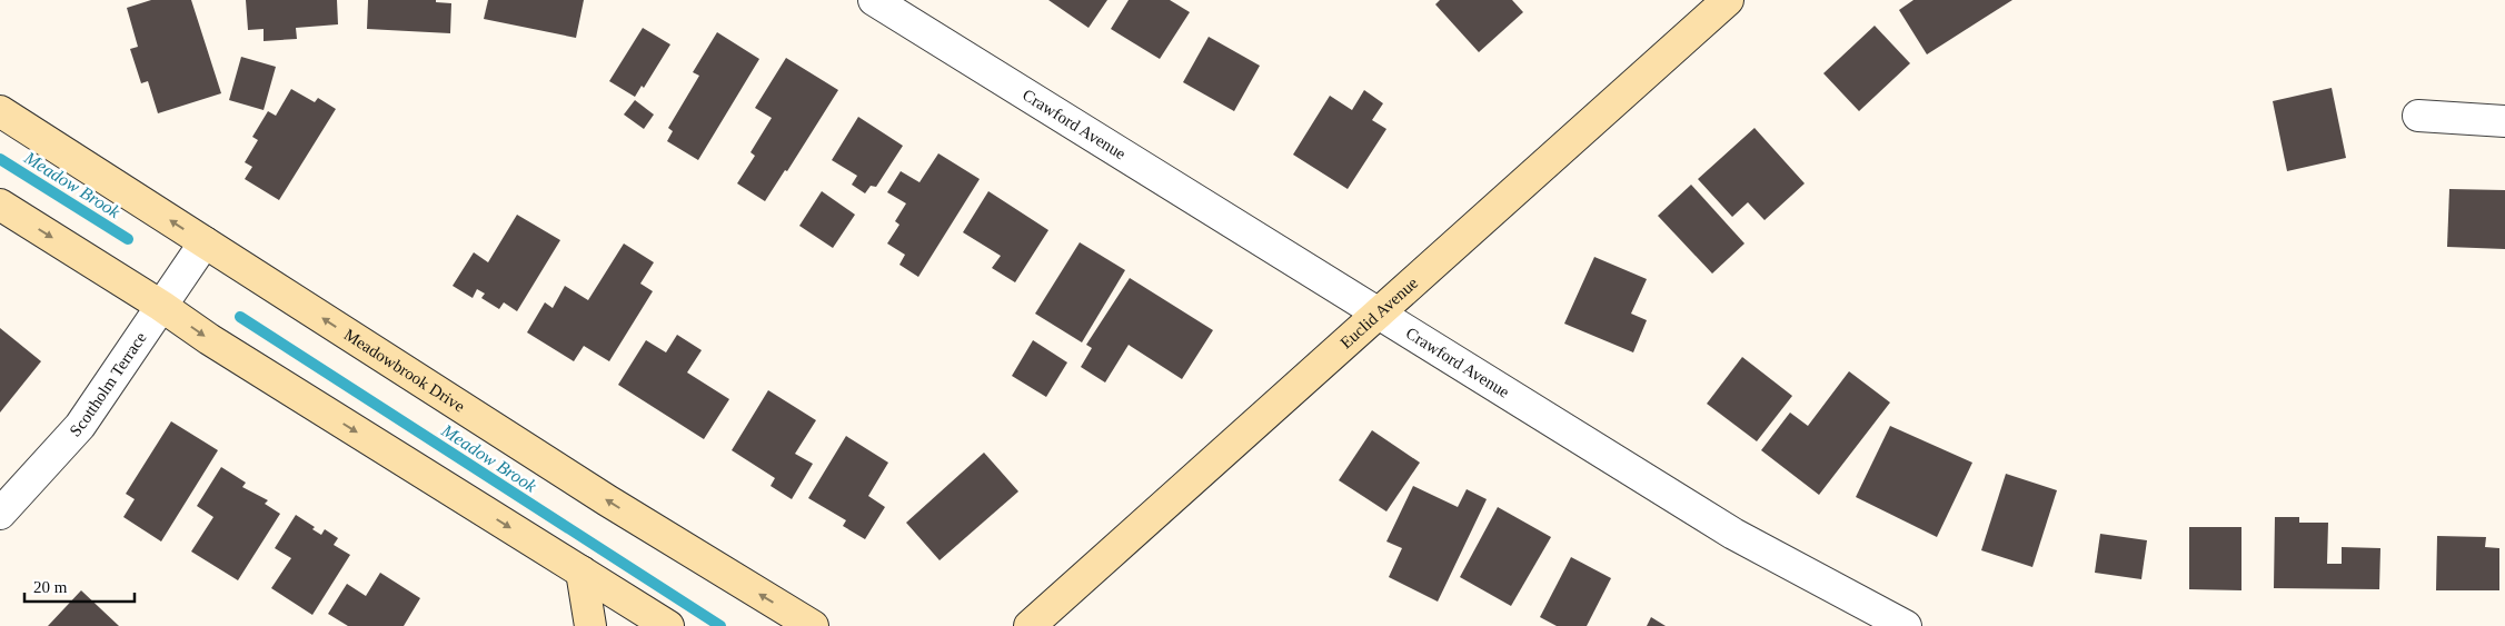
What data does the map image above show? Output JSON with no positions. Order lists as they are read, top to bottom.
{
  "streets": {
    "street": [
      "Crawford Avenue",
      "Euclid Avenue",
      "Meadowbrook Drive",
      "Scottholm Terrace"
    ]
  },
  "crossings": [
    ["Crawford Avenue", "Euclid Avenue"],
    ["Meadowbrook Drive", "Scottholm Terrace"]
  ],
  "water": ["Meadow Brook"],
  "scale_bar": "20 m"
}
